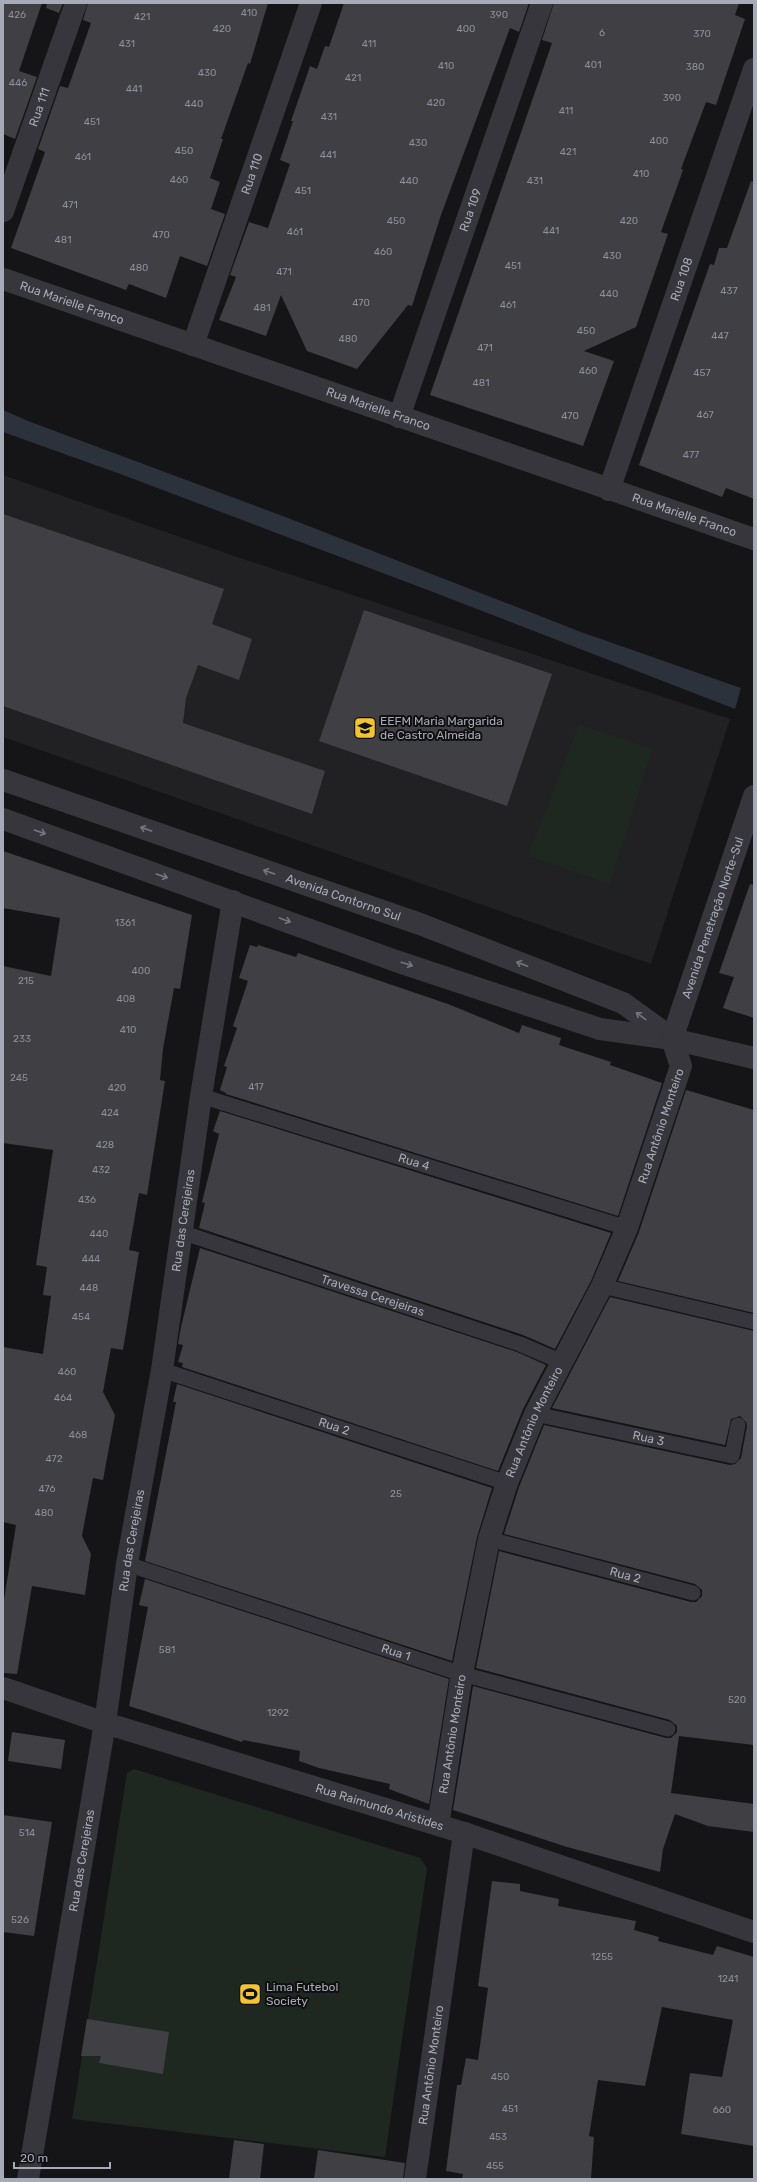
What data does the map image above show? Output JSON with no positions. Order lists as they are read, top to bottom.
{
  "streets": {
    "street": [
      "Rua 111",
      "Rua 110",
      "Rua 109",
      "Rua 108",
      "Rua Marielle Franco",
      "Avenida Contorno Sul",
      "Avenida Penetração Norte-Sul",
      "Rua Antônio Monteiro",
      "Rua das Cerejeiras",
      "Rua Raimundo Aristides"
    ],
    "lane": [
      "Rua 4",
      "Travessa Cerejeiras",
      "Rua 2",
      "Rua 3",
      "Rua 1"
    ]
  },
  "crossings": [
    ["Rua 110", "Rua Marielle Franco"],
    ["Rua 109", "Rua Marielle Franco"],
    ["Rua 108", "Rua Marielle Franco"],
    ["Avenida Contorno Sul", "Avenida Penetração Norte-Sul"],
    ["Avenida Contorno Sul", "Rua Antônio Monteiro"],
    ["Avenida Contorno Sul", "Rua das Cerejeiras"],
    ["Avenida Penetração Norte-Sul", "Rua Antônio Monteiro"],
    ["Rua Antônio Monteiro", "Rua 4"],
    ["Rua Antônio Monteiro", "Travessa Cerejeiras"],
    ["Rua Antônio Monteiro", "Rua 2"],
    ["Rua Antônio Monteiro", "Rua 3"],
    ["Rua Antônio Monteiro", "Rua 1"],
    ["Rua Antônio Monteiro", "Rua Raimundo Aristides"],
    ["Rua 4", "Rua das Cerejeiras"],
    ["Rua das Cerejeiras", "Travessa Cerejeiras"],
    ["Rua das Cerejeiras", "Rua 2"],
    ["Rua das Cerejeiras", "Rua 1"],
    ["Rua das Cerejeiras", "Rua Raimundo Aristides"]
  ],
  "places": {
    "school or university": ["EEFM Maria Margarida de Castro Almeida"],
    "sports": ["Lima Futebol Society"]
  },
  "house_numbers": [
    "410",
    "426",
    "390",
    "421",
    "420",
    "400",
    "6",
    "370",
    "431",
    "411",
    "401",
    "410",
    "380",
    "430",
    "421",
    "446",
    "441",
    "390",
    "420",
    "440",
    "411",
    "431",
    "451",
    "400",
    "430",
    "450",
    "421",
    "441",
    "461",
    "410",
    "460",
    "440",
    "431",
    "451",
    "471",
    "450",
    "420",
    "441",
    "461",
    "470",
    "481",
    "460",
    "430",
    "451",
    "480",
    "471",
    "437",
    "440",
    "470",
    "461",
    "481",
    "450",
    "447",
    "480",
    "471",
    "460",
    "457",
    "481",
    "467",
    "470",
    "477",
    "1361",
    "400",
    "215",
    "408",
    "410",
    "233",
    "245",
    "417",
    "420",
    "424",
    "428",
    "432",
    "436",
    "440",
    "444",
    "448",
    "454",
    "460",
    "464",
    "468",
    "472",
    "476",
    "25",
    "480",
    "581",
    "520",
    "1292",
    "514",
    "526",
    "1255",
    "1241",
    "450",
    "451",
    "660",
    "453",
    "455"
  ],
  "scale_bar": "20 m"
}
